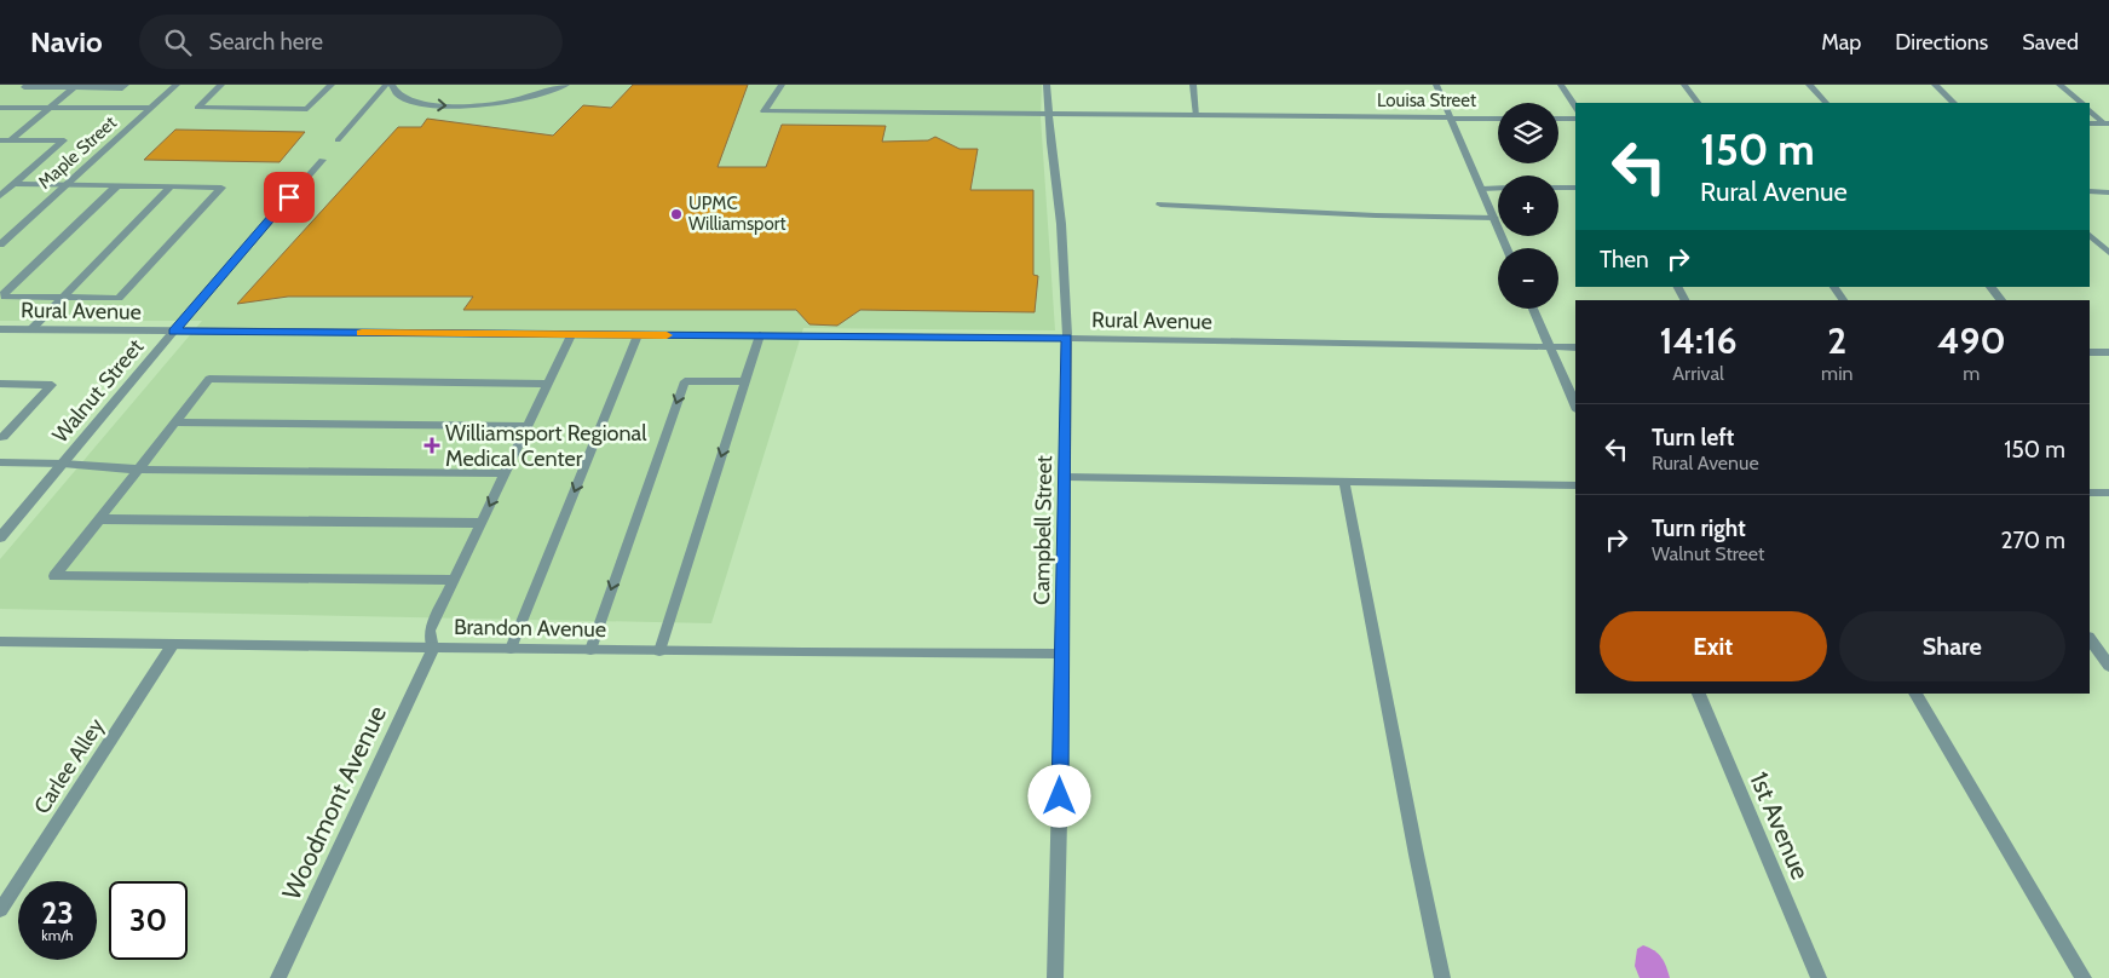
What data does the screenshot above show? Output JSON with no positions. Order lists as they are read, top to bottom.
{
  "streets": {
    "street": [
      "Louisa Street",
      "Maple Street",
      "Rural Avenue",
      "Walnut Street",
      "Campbell Street",
      "Brandon Avenue",
      "Carlee Alley",
      "Woodmont Avenue",
      "1st Avenue"
    ]
  },
  "crossings": [
    ["Louisa Street", "Campbell Street"],
    ["Rural Avenue", "Walnut Street"],
    ["Rural Avenue", "Campbell Street"],
    ["Campbell Street", "Brandon Avenue"],
    ["Brandon Avenue", "Carlee Alley"],
    ["Brandon Avenue", "Woodmont Avenue"]
  ],
  "places": {
    "other": ["UPMC Williamsport"],
    "health": ["Williamsport Regional Medical Center"]
  },
  "page": {
    "header": "Navio",
    "search": "Search here",
    "nav": ["Map", "Directions", "Saved"],
    "map_buttons": ["+", "−"],
    "turn": ["150 m", "Rural Avenue"],
    "then": "Then",
    "eta": [
      "14:16",
      "Arrival",
      "2",
      "min",
      "490",
      "m"
    ],
    "list": [
      {
        "name": "Turn left",
        "note": "Rural Avenue",
        "value": "150 m"
      },
      {
        "name": "Turn right",
        "note": "Walnut Street",
        "value": "270 m"
      }
    ],
    "buttons": ["Exit", "Share"],
    "speed": "23 km/h",
    "limit": "30"
  }
}
